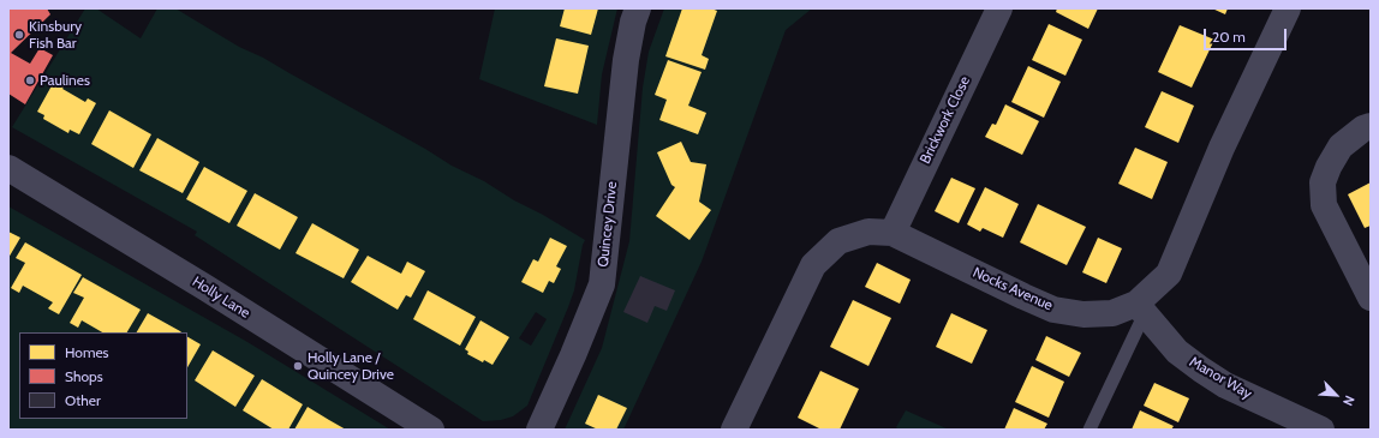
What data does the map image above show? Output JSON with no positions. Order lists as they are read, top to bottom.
{
  "streets": {
    "street": [
      "Brickwork Close",
      "Quincey Drive",
      "Nocks Avenue",
      "Holly Lane",
      "Manor Way"
    ]
  },
  "crossings": [
    ["Brickwork Close", "Nocks Avenue"],
    ["Nocks Avenue", "Manor Way"]
  ],
  "places": ["Kinsbury Fish Bar", "Paulines", "Holly Lane / Quincey Drive"],
  "legend": ["Homes", "Shops", "Other"],
  "scale_bar": "20 m",
  "north": "bottom right"
}
